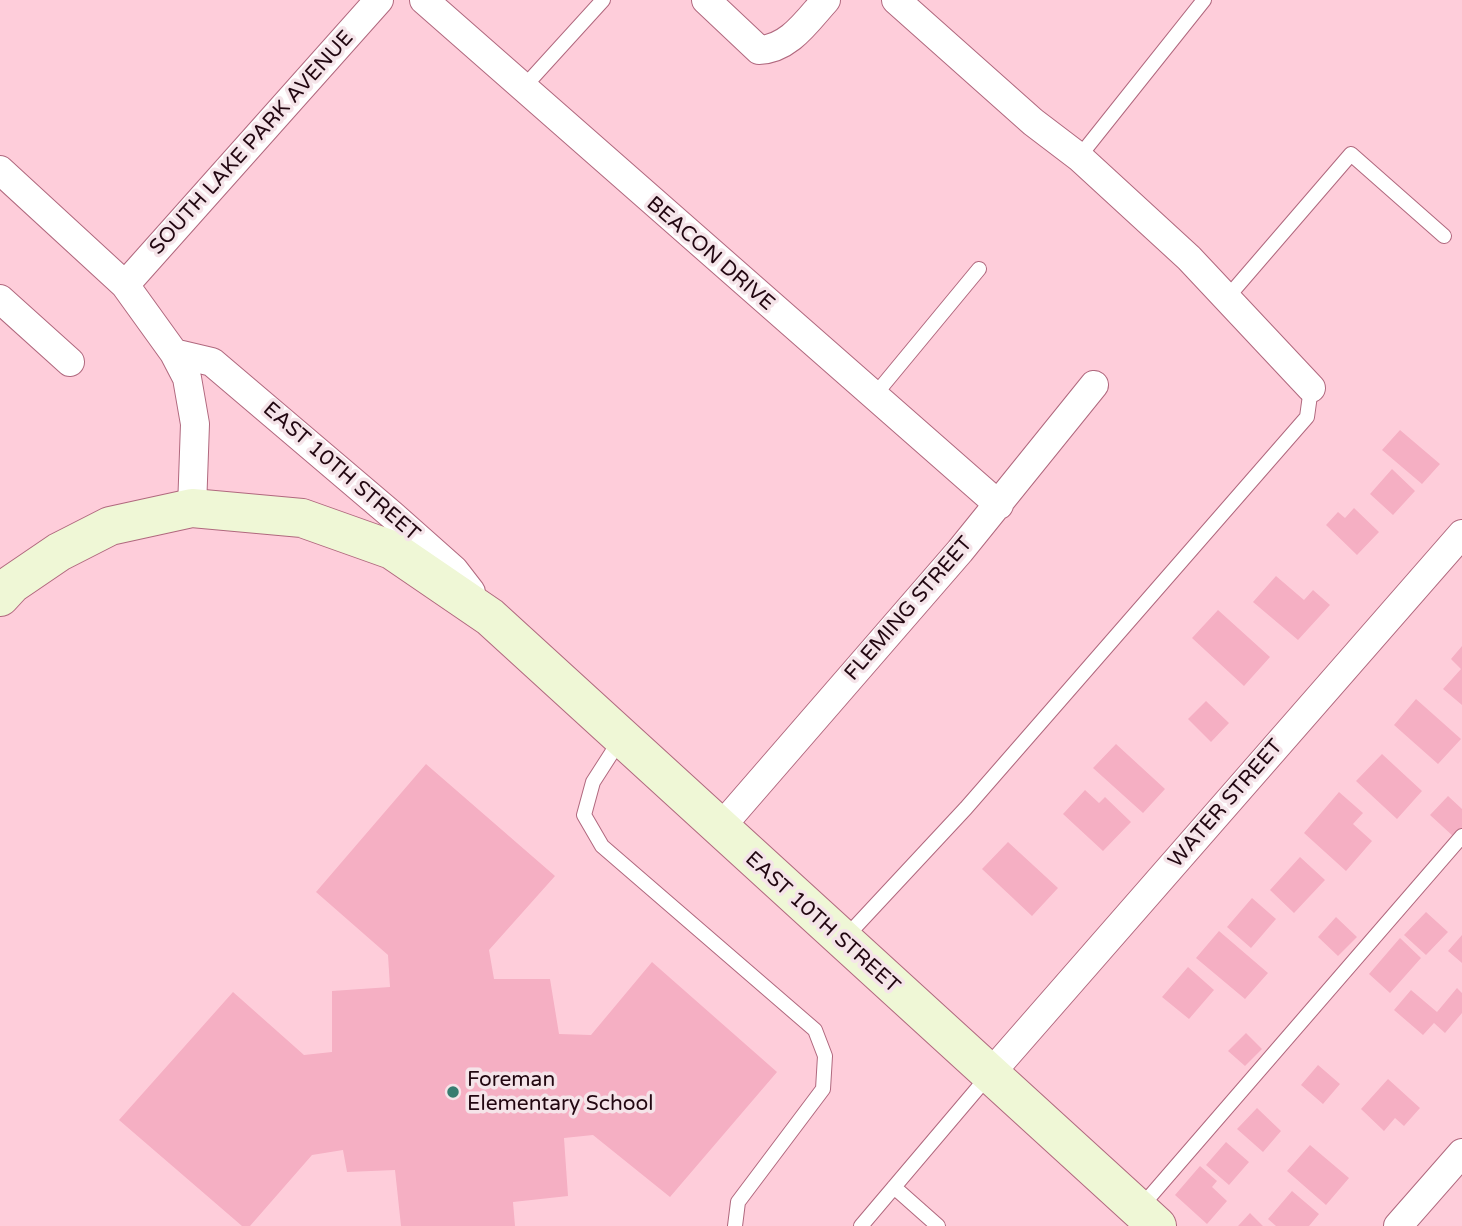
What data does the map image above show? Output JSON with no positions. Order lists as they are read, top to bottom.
{
  "streets": {
    "main road": ["EAST 10TH STREET"],
    "street": [
      "SOUTH LAKE PARK AVENUE",
      "BEACON DRIVE",
      "FLEMING STREET",
      "WATER STREET"
    ]
  },
  "crossings": [
    ["BEACON DRIVE", "FLEMING STREET"],
    ["EAST 10TH STREET", "FLEMING STREET"],
    ["EAST 10TH STREET", "WATER STREET"]
  ],
  "places": ["Foreman Elementary School"]
}
